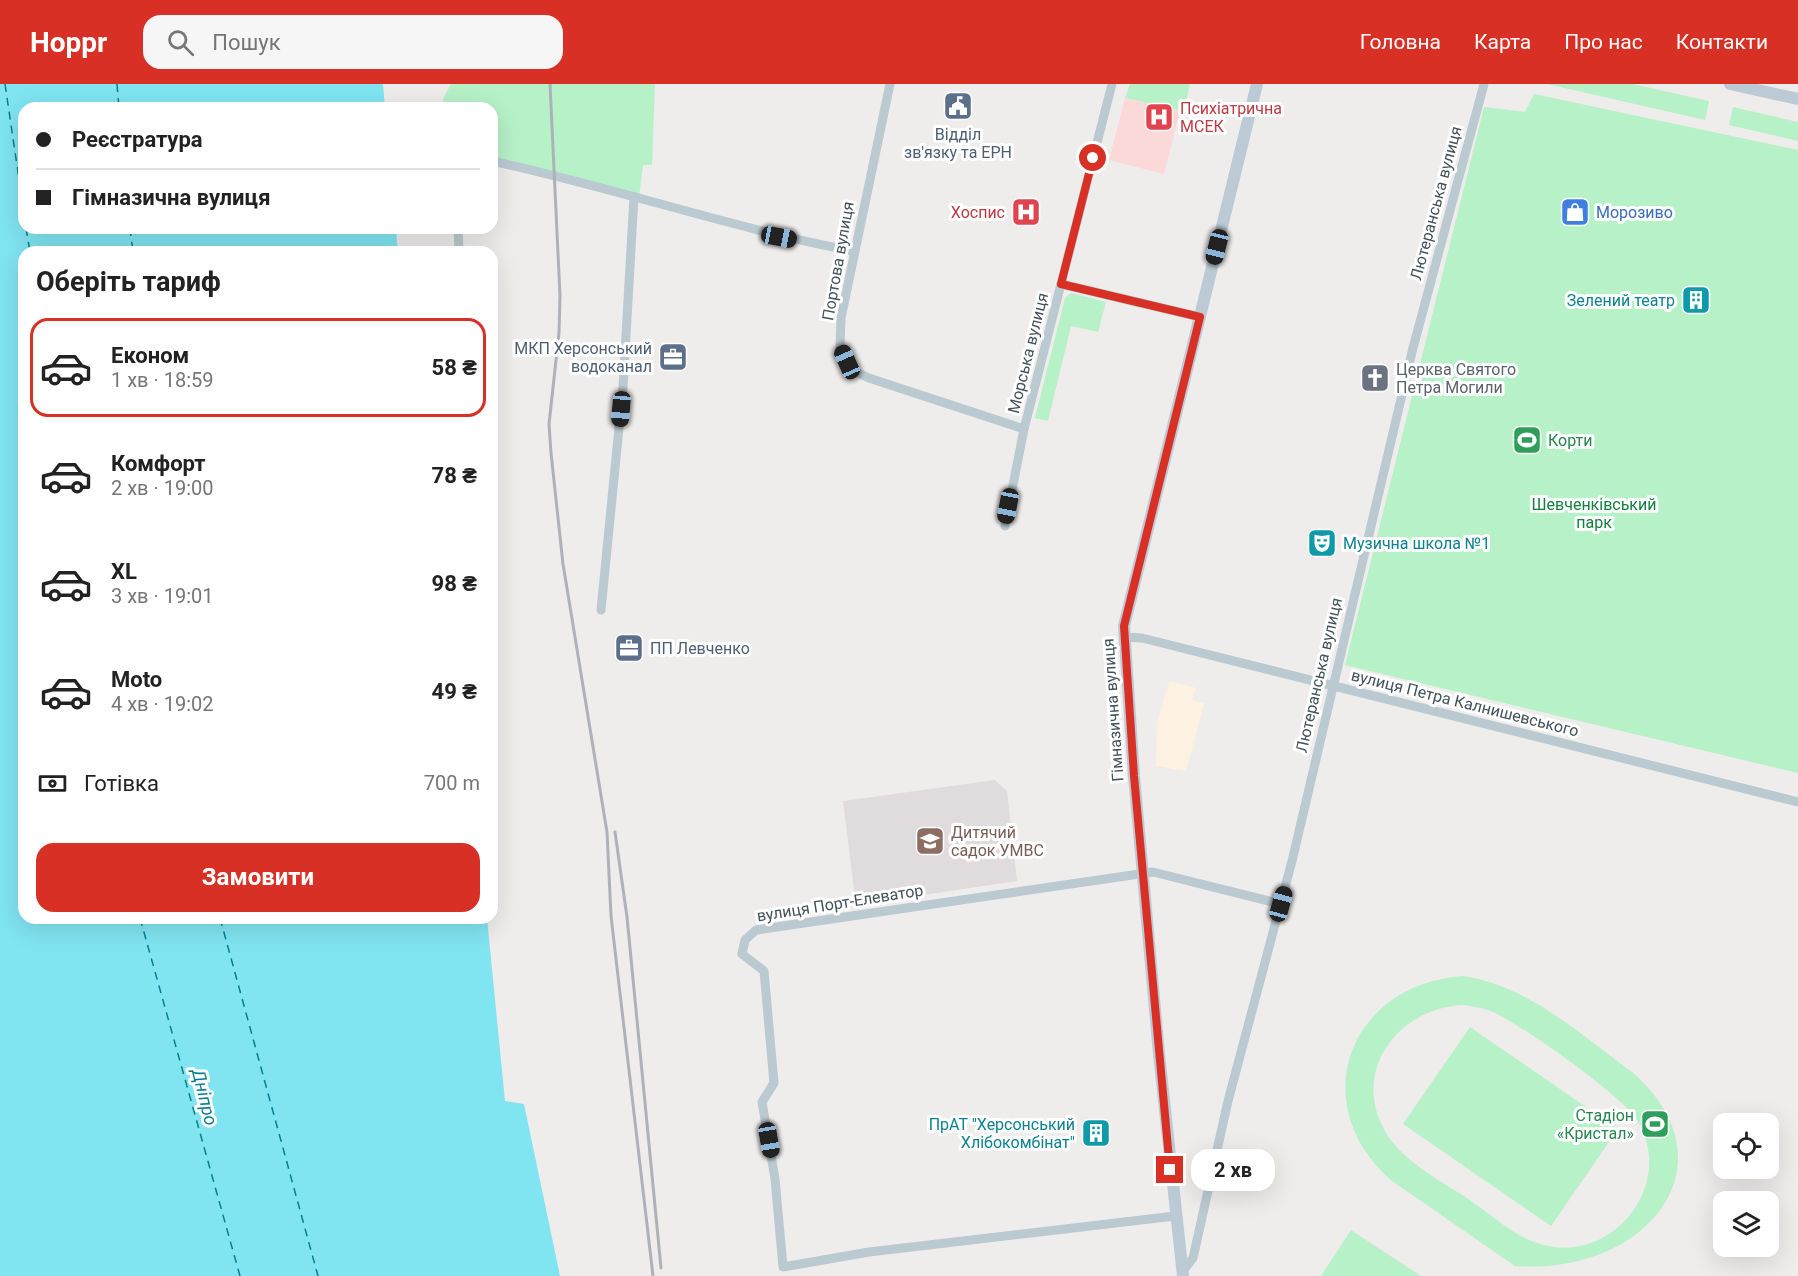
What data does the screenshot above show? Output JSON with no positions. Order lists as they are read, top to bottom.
{
  "streets": {
    "street": [
      "Лютеранська вулиця",
      "Портова вулиця",
      "Морська вулиця",
      "вулиця Петра Калнишевського",
      "Гімназична вулиця",
      "вулиця Порт-Елеватор"
    ]
  },
  "crossings": [
    ["Лютеранська вулиця", "вулиця Петра Калнишевського"],
    ["Лютеранська вулиця", "Гімназична вулиця"],
    ["Лютеранська вулиця", "вулиця Порт-Елеватор"],
    ["Портова вулиця", "Морська вулиця"],
    ["вулиця Петра Калнишевського", "Гімназична вулиця"],
    ["Гімназична вулиця", "вулиця Порт-Елеватор"]
  ],
  "water": ["Дніпро"],
  "parks": ["Шевченківський парк"],
  "places": {
    "public building": ["Відділ зв'язку та ЕРН"],
    "hospital": ["Психіатрична МСЕК", "Хоспис"],
    "shop": ["Морозиво"],
    "building": ["Зелений театр", "ПрАТ \"Херсонський Хлібокомбінат\""],
    "office": ["МКП Херсонський водоканал", "ПП Левченко"],
    "church": ["Церква Святого Петра Могили"],
    "sports": ["Корти", "Стадіон «Кристал»"],
    "theatre": ["Музична школа №1"],
    "school or university": ["Дитячий садок УМВС"]
  },
  "page": {
    "header": "Hoppr",
    "search": "Пошук",
    "nav": [
      "Головна",
      "Карта",
      "Про нас",
      "Контакти"
    ],
    "banner": ["Реєстратура", "Гімназична вулиця"],
    "heading": "Оберіть тариф",
    "list": [
      {
        "name": "Економ",
        "note": "1 хв · 18:59",
        "value": "58 ₴"
      },
      {
        "name": "Комфорт",
        "note": "2 хв · 19:00",
        "value": "78 ₴"
      },
      {
        "name": "XL",
        "note": "3 хв · 19:01",
        "value": "98 ₴"
      },
      {
        "name": "Moto",
        "note": "4 хв · 19:02",
        "value": "49 ₴"
      }
    ],
    "pay": ["Готівка", "700 m"],
    "buttons": "Замовити",
    "bubble": "2 хв"
  }
}
